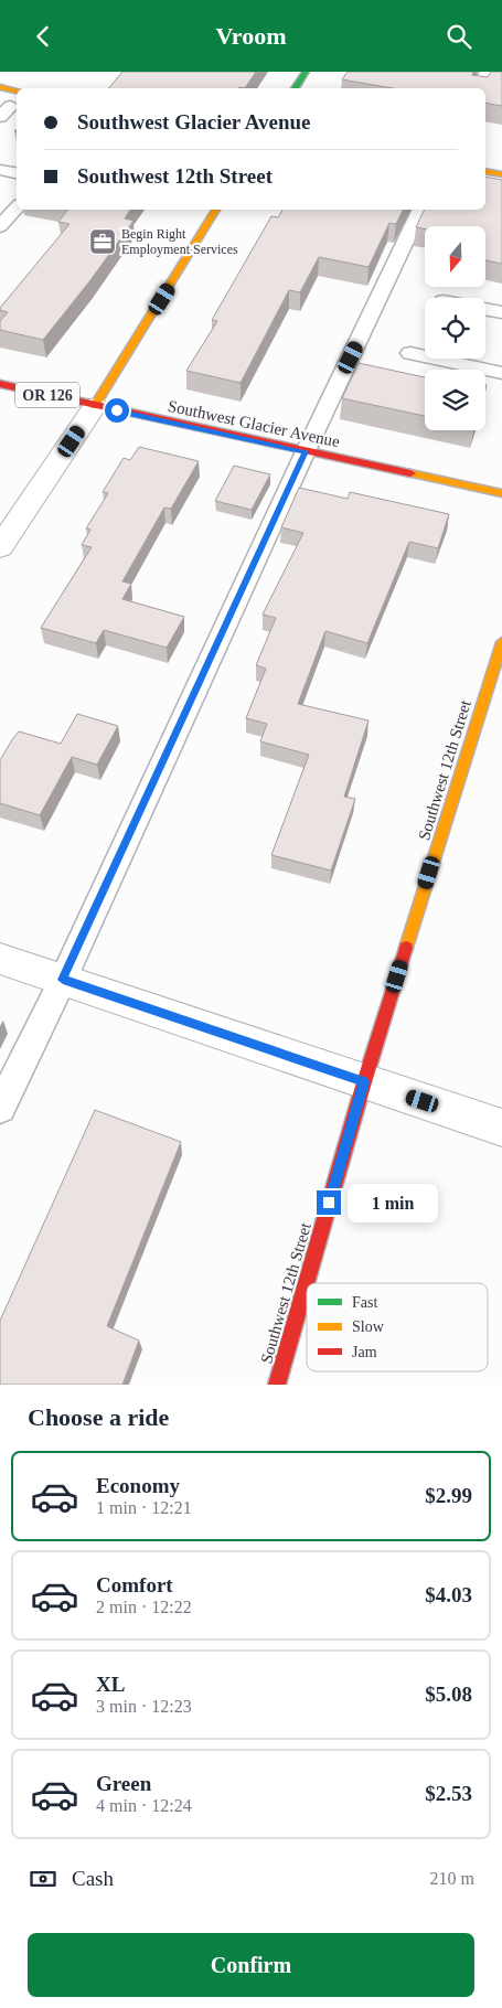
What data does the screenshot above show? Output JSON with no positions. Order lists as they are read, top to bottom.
{
  "streets": {
    "main road": ["OR 126", "Southwest Glacier Avenue", "Southwest 12th Street"]
  },
  "places": {
    "office": ["Begin Right Employment Services"]
  },
  "legend": ["Fast", "Slow", "Jam"],
  "north": "bottom",
  "page": {
    "header": "Vroom",
    "banner": ["Southwest Glacier Avenue", "Southwest 12th Street"],
    "bubble": "1 min",
    "heading": "Choose a ride",
    "list": [
      {
        "name": "Economy",
        "note": "1 min · 12:21",
        "value": "$2.99"
      },
      {
        "name": "Comfort",
        "note": "2 min · 12:22",
        "value": "$4.03"
      },
      {
        "name": "XL",
        "note": "3 min · 12:23",
        "value": "$5.08"
      },
      {
        "name": "Green",
        "note": "4 min · 12:24",
        "value": "$2.53"
      }
    ],
    "pay": ["Cash", "210 m"],
    "buttons": "Confirm"
  }
}
